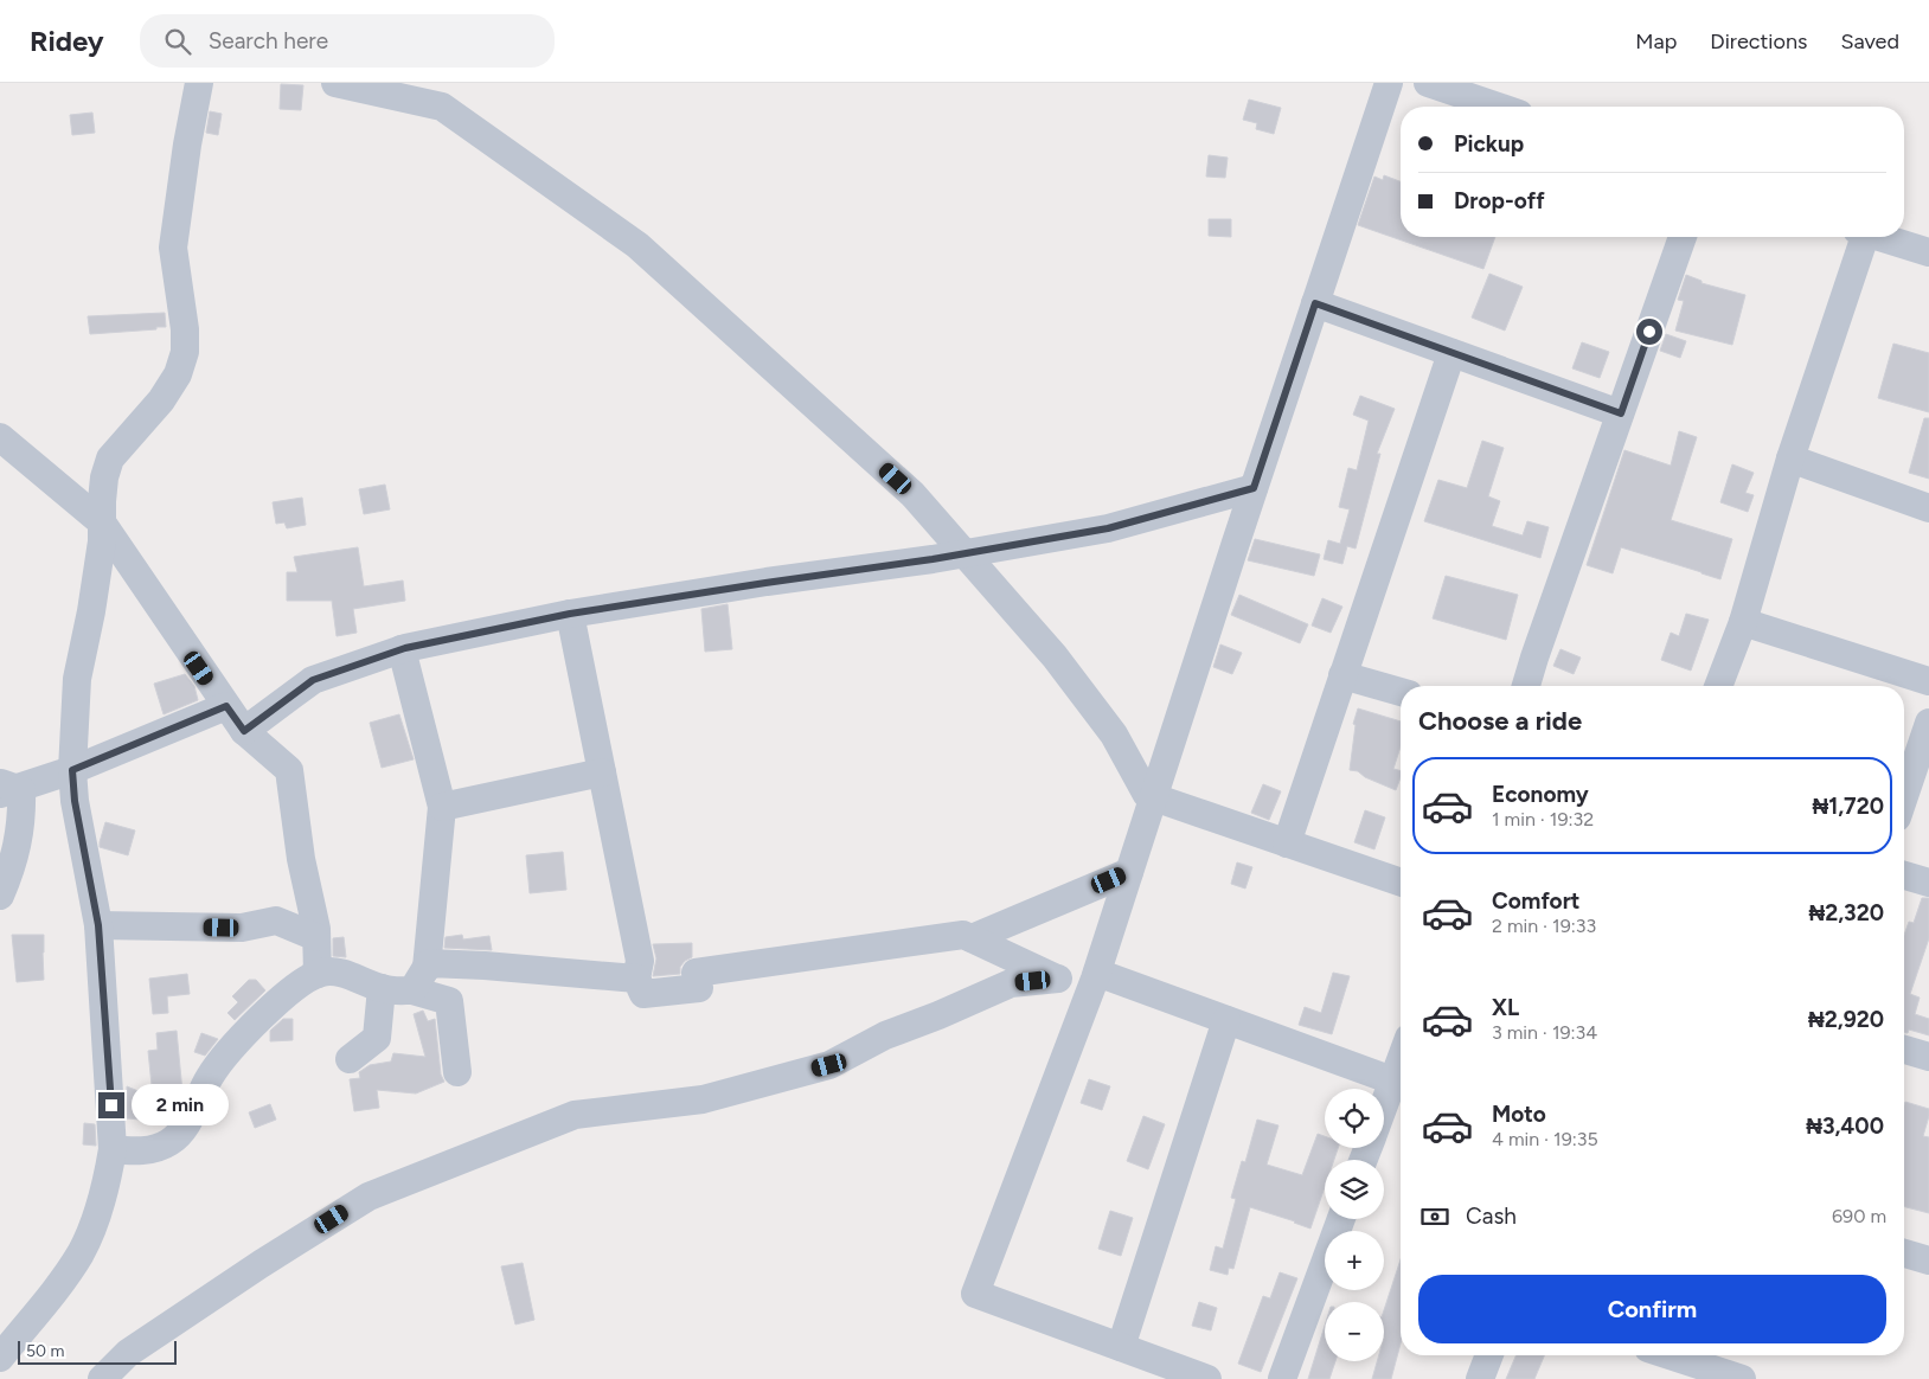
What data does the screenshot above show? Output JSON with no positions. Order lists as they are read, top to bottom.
{
  "scale_bar": "50 m",
  "page": {
    "header": "Ridey",
    "search": "Search here",
    "nav": ["Map", "Directions", "Saved"],
    "banner": ["Pickup", "Drop-off"],
    "heading": "Choose a ride",
    "list": [
      {
        "name": "Economy",
        "note": "1 min · 19:32",
        "value": "₦1,720"
      },
      {
        "name": "Comfort",
        "note": "2 min · 19:33",
        "value": "₦2,320"
      },
      {
        "name": "XL",
        "note": "3 min · 19:34",
        "value": "₦2,920"
      },
      {
        "name": "Moto",
        "note": "4 min · 19:35",
        "value": "₦3,400"
      }
    ],
    "bubble": "2 min",
    "map_buttons": ["+", "−"],
    "pay": ["Cash", "690 m"],
    "buttons": "Confirm",
    "scale": "50 m"
  }
}
